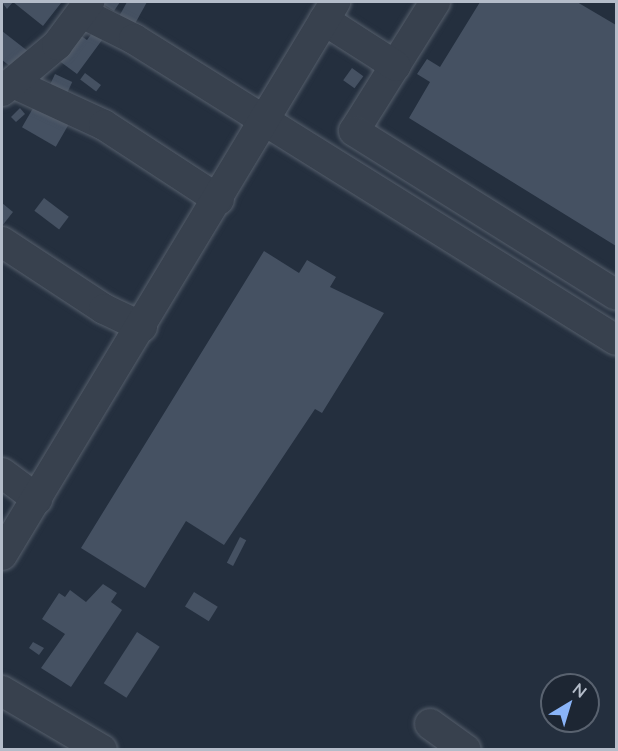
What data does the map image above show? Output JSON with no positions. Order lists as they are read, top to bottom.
{
  "north": "top right"
}
